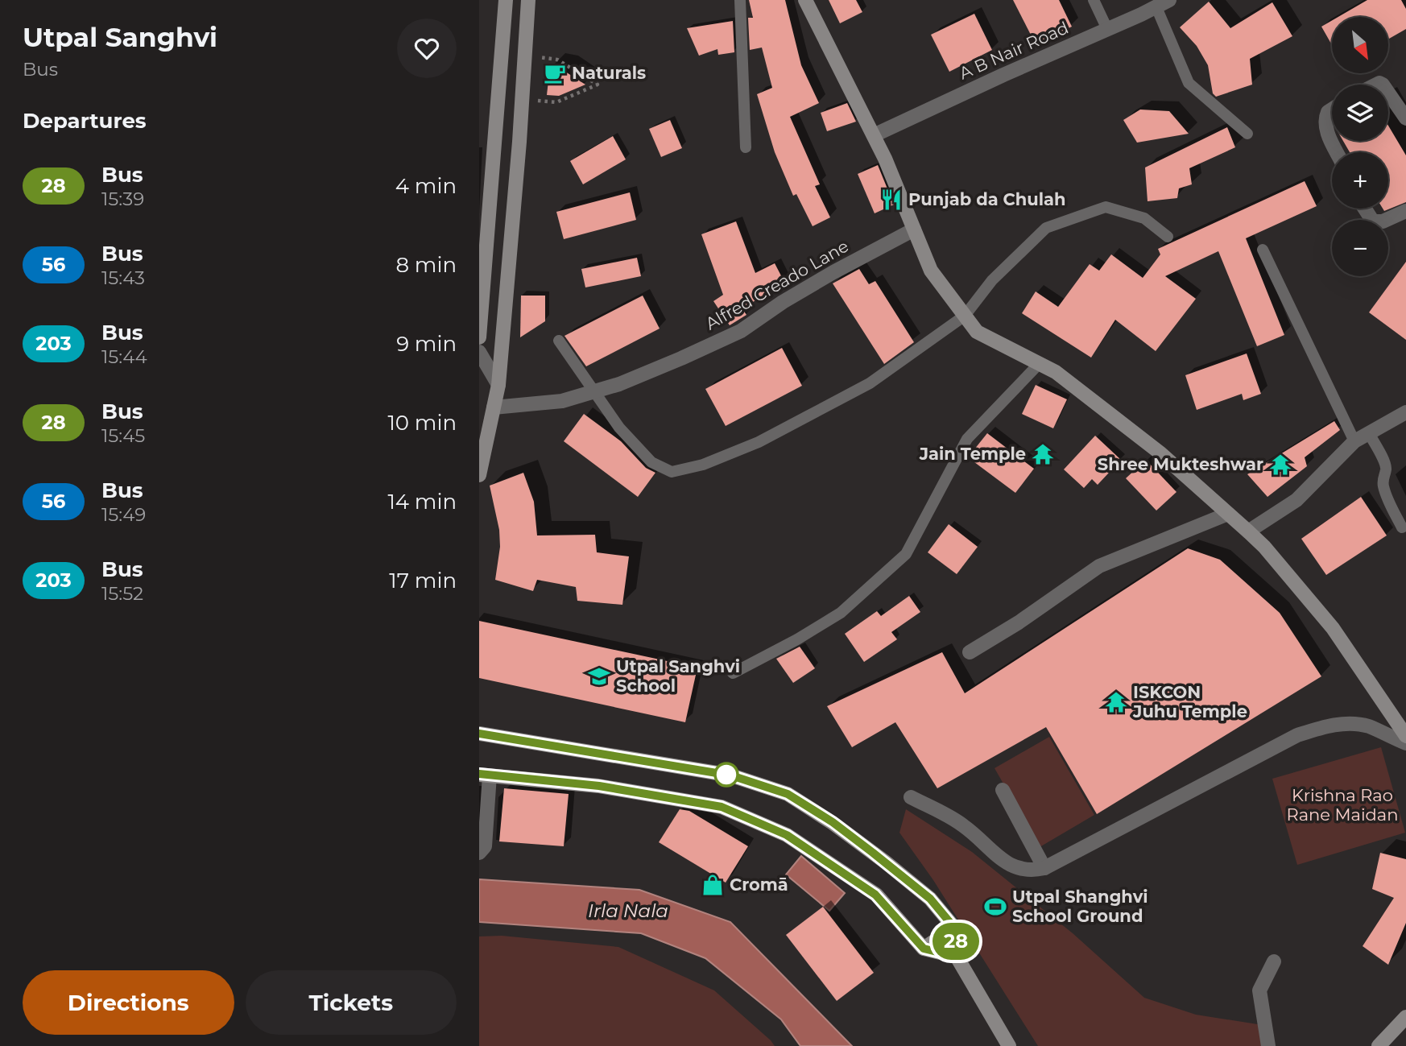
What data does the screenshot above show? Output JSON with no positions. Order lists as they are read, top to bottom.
{
  "streets": {
    "street": ["A B Nair Road", "Alfred Creado Lane"]
  },
  "water": ["Irla Nala"],
  "parks": ["Krishna Rao Rane Maidan"],
  "places": {
    "cafe": ["Naturals"],
    "restaurant": ["Punjab da Chulah"],
    "temple": ["Jain Temple", "Shree Mukteshwar", "ISKCON Juhu Temple"],
    "school or university": ["Utpal Sanghvi School"],
    "shop": ["Cromā"],
    "sports": ["Utpal Shanghvi School Ground"]
  },
  "lines": ["bus line 28"],
  "north": "bottom right",
  "page": {
    "heading": [
      ["Utpal Sanghvi", "Bus"],
      "Departures"
    ],
    "on_map": "28",
    "map_buttons": ["+", "−"],
    "list": [
      {
        "mark": "28",
        "name": "Bus",
        "note": "15:39",
        "value": "4 min"
      },
      {
        "mark": "56",
        "name": "Bus",
        "note": "15:43",
        "value": "8 min"
      },
      {
        "mark": "203",
        "name": "Bus",
        "note": "15:44",
        "value": "9 min"
      },
      {
        "mark": "28",
        "name": "Bus",
        "note": "15:45",
        "value": "10 min"
      },
      {
        "mark": "56",
        "name": "Bus",
        "note": "15:49",
        "value": "14 min"
      },
      {
        "mark": "203",
        "name": "Bus",
        "note": "15:52",
        "value": "17 min"
      }
    ],
    "buttons": ["Directions", "Tickets"]
  }
}
